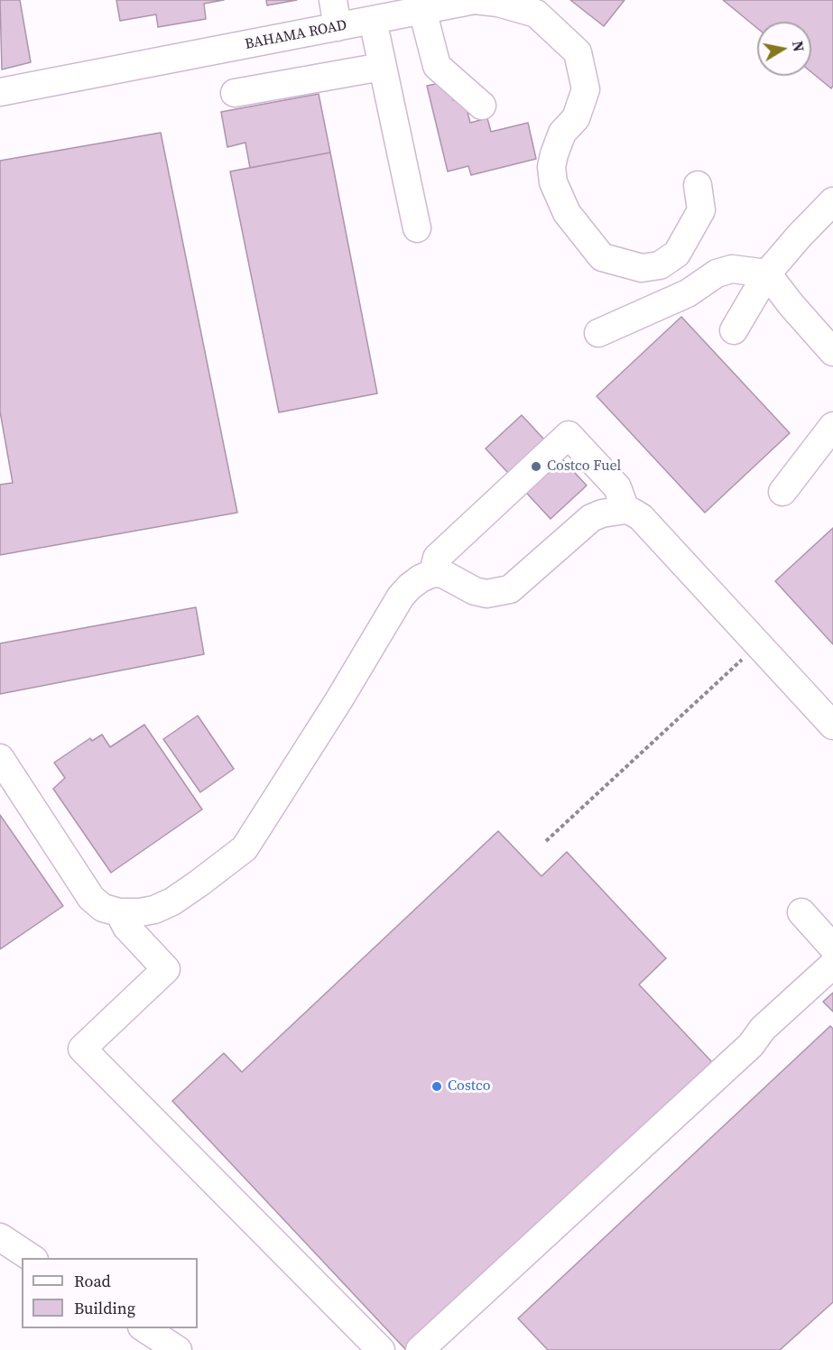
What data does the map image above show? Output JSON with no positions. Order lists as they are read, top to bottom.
{
  "streets": {
    "street": ["BAHAMA ROAD"]
  },
  "places": ["Costco Fuel", "Costco"],
  "legend": ["Road", "Building"],
  "north": "right"
}
